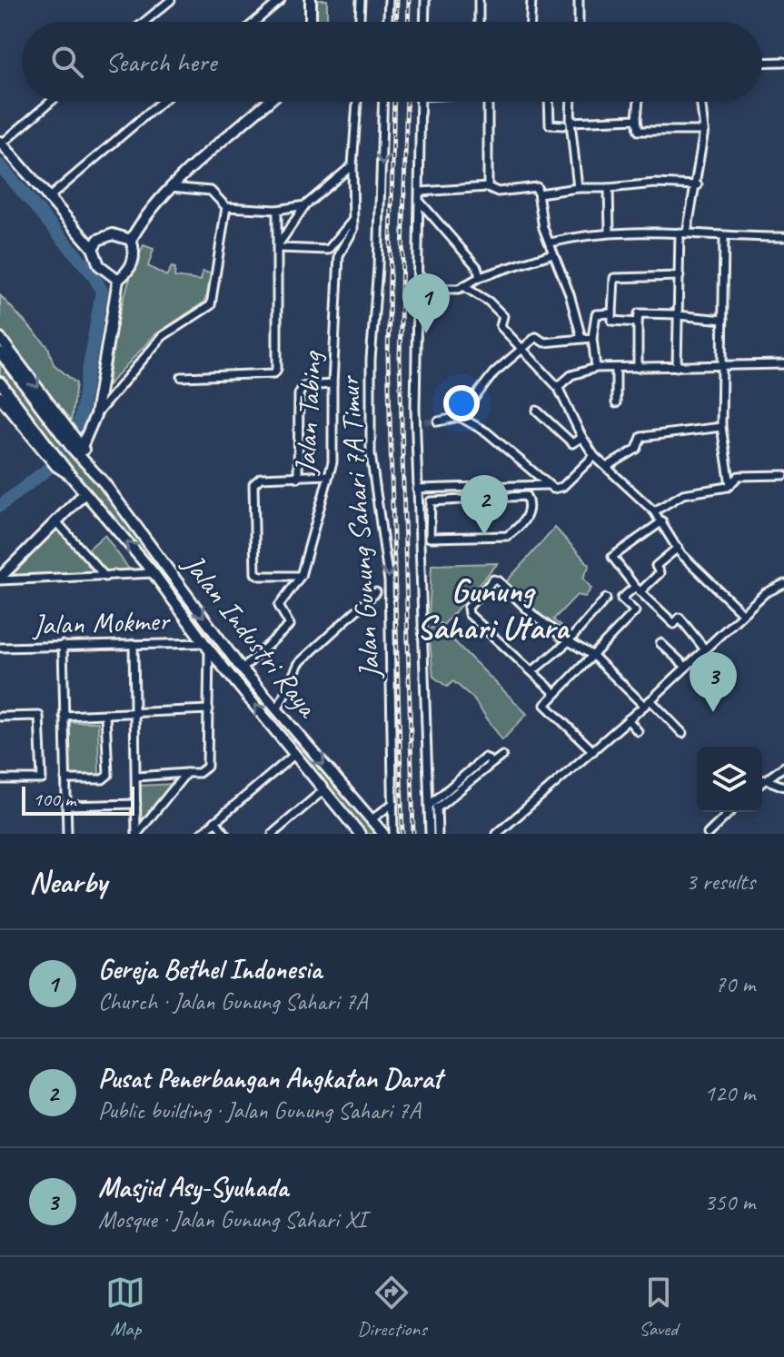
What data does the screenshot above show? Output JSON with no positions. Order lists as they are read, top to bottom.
{
  "streets": {
    "main road": ["Jalan Industri Raya"],
    "street": ["Jalan Tabing", "Jalan Gunung Sahari 7A Timur", "Jalan Mokmer"]
  },
  "crossings": [
    ["Jalan Tabing", "Jalan Industri Raya"],
    ["Jalan Mokmer", "Jalan Industri Raya"]
  ],
  "districts": ["Gunung Sahari Utara"],
  "scale_bar": "100 m",
  "page": {
    "search": "Search here",
    "pins": ["1", "2", "3"],
    "scale": "100 m",
    "heading": ["Nearby", "3 results"],
    "list": [
      {
        "mark": "1",
        "name": "Gereja Bethel Indonesia",
        "note": "Church · Jalan Gunung Sahari 7A",
        "value": "70 m"
      },
      {
        "mark": "2",
        "name": "Pusat Penerbangan Angkatan Darat",
        "note": "Public building · Jalan Gunung Sahari 7A",
        "value": "120 m"
      },
      {
        "mark": "3",
        "name": "Masjid Asy-Syuhada",
        "note": "Mosque · Jalan Gunung Sahari XI",
        "value": "350 m"
      }
    ],
    "nav": ["Map", "Directions", "Saved"]
  }
}
